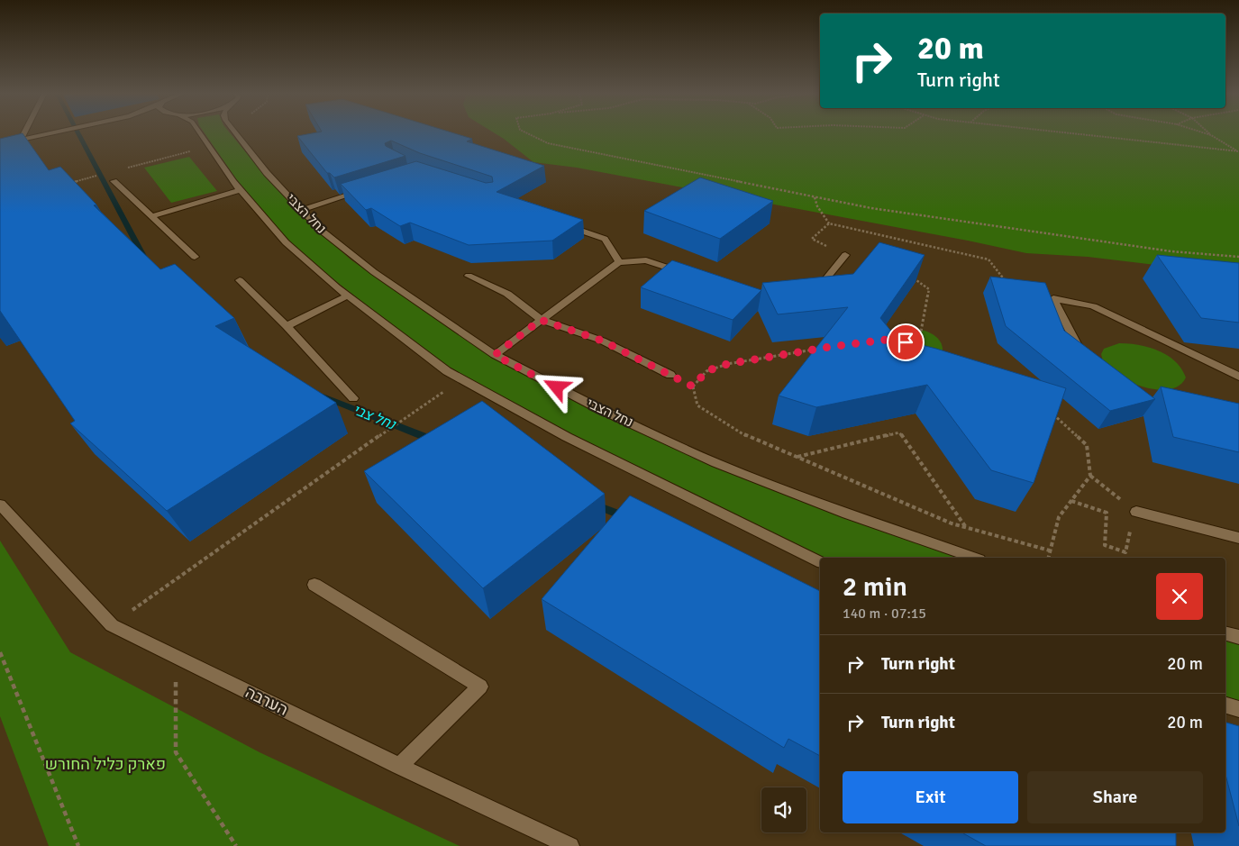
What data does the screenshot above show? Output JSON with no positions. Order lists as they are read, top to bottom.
{
  "streets": {
    "street": ["נחל הצבי", "הערבה"]
  },
  "water": ["נחל צבי"],
  "parks": ["פארק כליל החורש"],
  "page": {
    "turn": ["20 m", "Turn right"],
    "heading": ["2 min", "140 m · 07:15"],
    "list": [
      {
        "name": "Turn right",
        "value": "20 m"
      },
      {
        "name": "Turn right",
        "value": "20 m"
      }
    ],
    "buttons": ["Exit", "Share"]
  }
}
